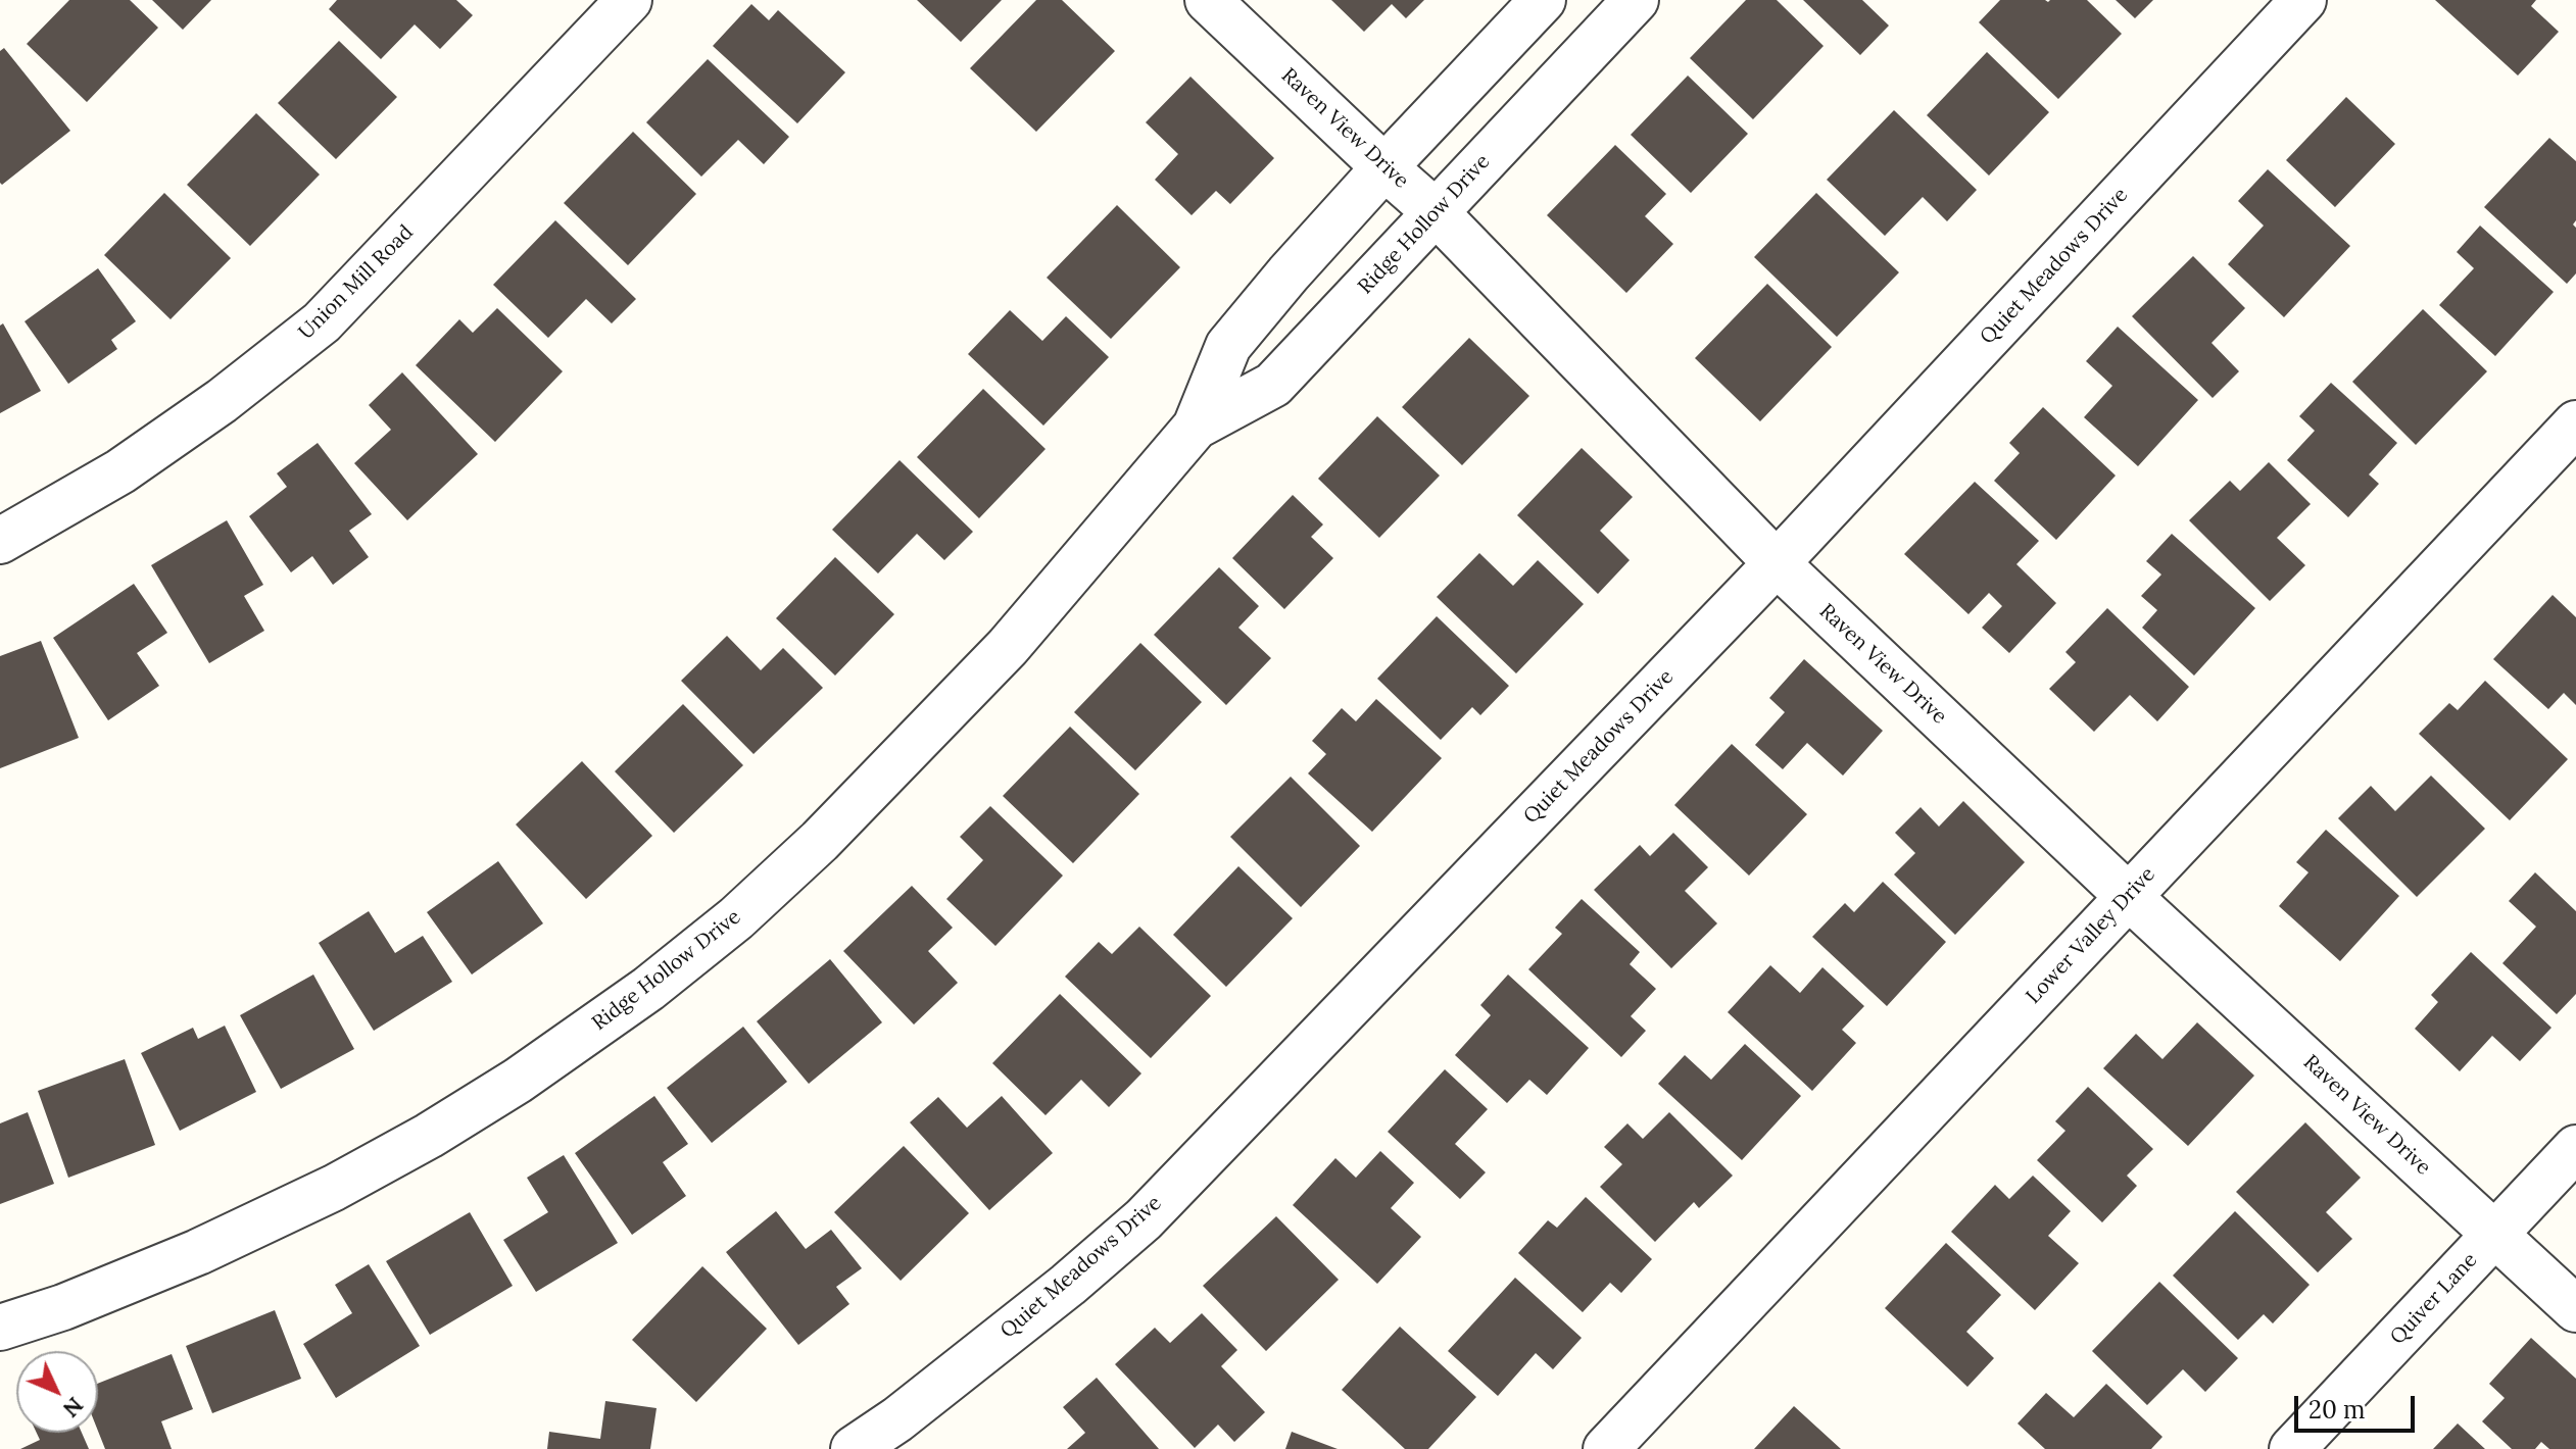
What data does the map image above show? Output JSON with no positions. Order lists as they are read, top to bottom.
{
  "streets": {
    "street": [
      "Raven View Drive",
      "Ridge Hollow Drive",
      "Quiet Meadows Drive",
      "Union Mill Road",
      "Lower Valley Drive",
      "Quiver Lane"
    ]
  },
  "crossings": [
    ["Raven View Drive", "Ridge Hollow Drive"],
    ["Raven View Drive", "Quiet Meadows Drive"],
    ["Raven View Drive", "Lower Valley Drive"],
    ["Raven View Drive", "Quiver Lane"]
  ],
  "scale_bar": "20 m",
  "north": "bottom right"
}
